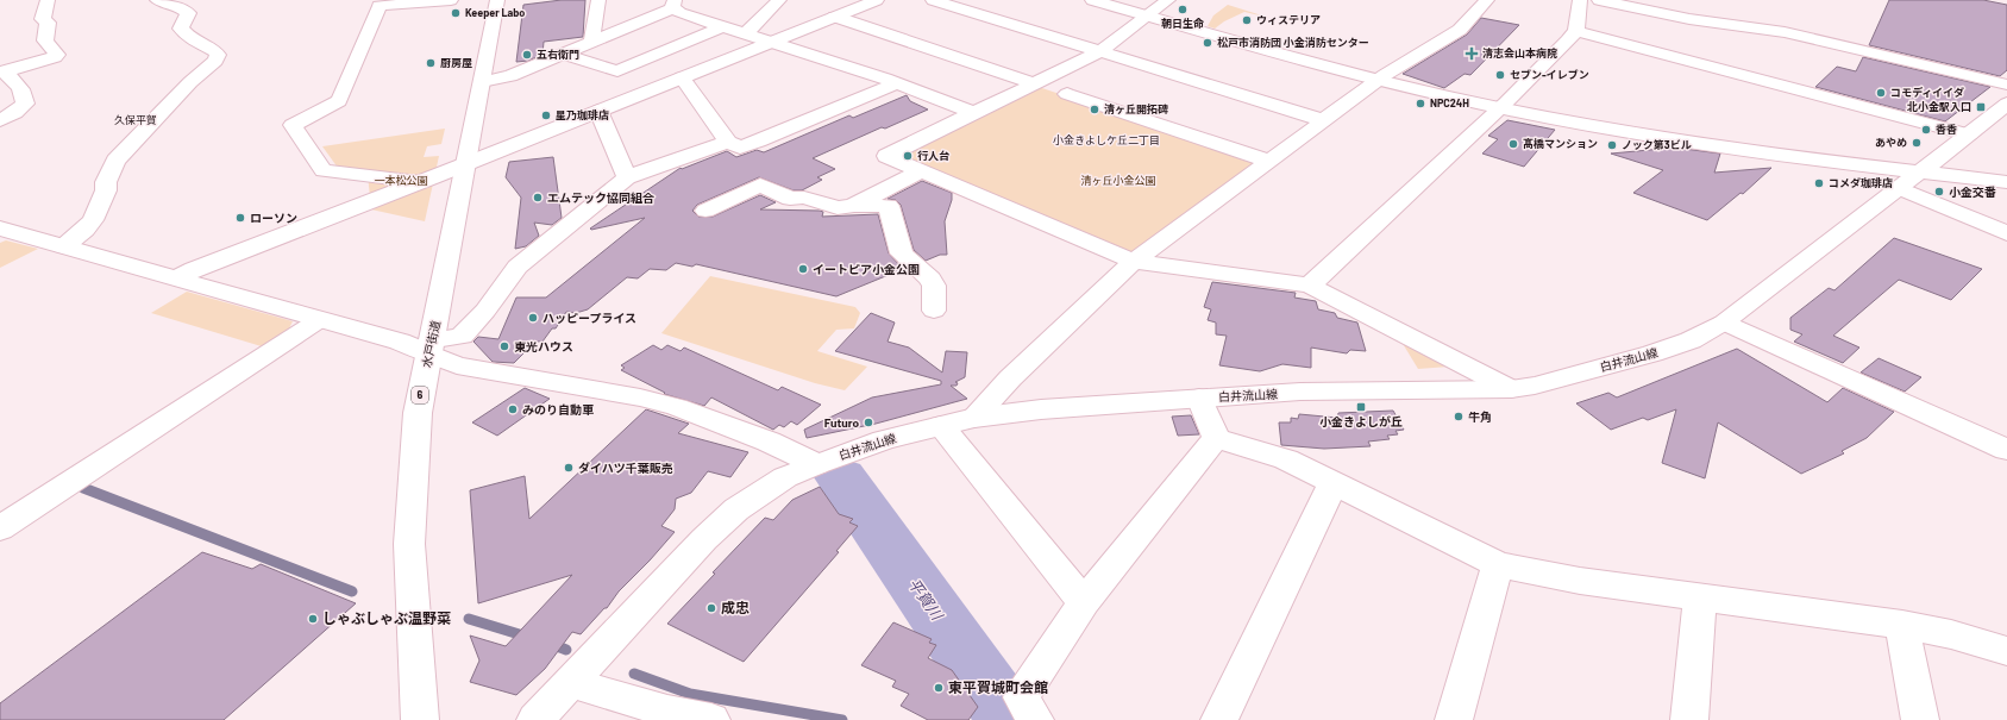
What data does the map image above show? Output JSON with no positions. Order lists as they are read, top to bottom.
{
  "streets": {
    "main road": ["水戸街道", "白井流山線", "6"]
  },
  "districts": ["久保平賀", "小金きよしケ丘二丁目"],
  "water": ["平賀川"],
  "parks": ["一本松公園", "清ヶ丘小金公園"],
  "places": {
    "other": [
      "朝日生命",
      "Keeper Labo",
      "ウィステリア",
      "松戸市消防団 小金消防センター",
      "五右衛門",
      "厨房屋",
      "セブン-イレブン",
      "コモディイイダ",
      "NPC24H",
      "清ヶ丘開拓碑",
      "星乃珈琲店",
      "香香",
      "あやめ",
      "髙橋マンション",
      "ノック第3ビル",
      "行人台",
      "コメダ珈琲店",
      "小金交番",
      "エムテック協同組合",
      "ローソン",
      "イートピア小金公園",
      "ハッピープライス",
      "東光ハウス",
      "みのり自動車",
      "牛角",
      "Futuro",
      "ダイハツ千葉販売",
      "成忠",
      "しゃぶしゃぶ温野菜",
      "東平賀城町会館"
    ],
    "health": ["清志会山本病院"],
    "transit": ["北小金駅入口", "小金きよしが丘"]
  }
}
